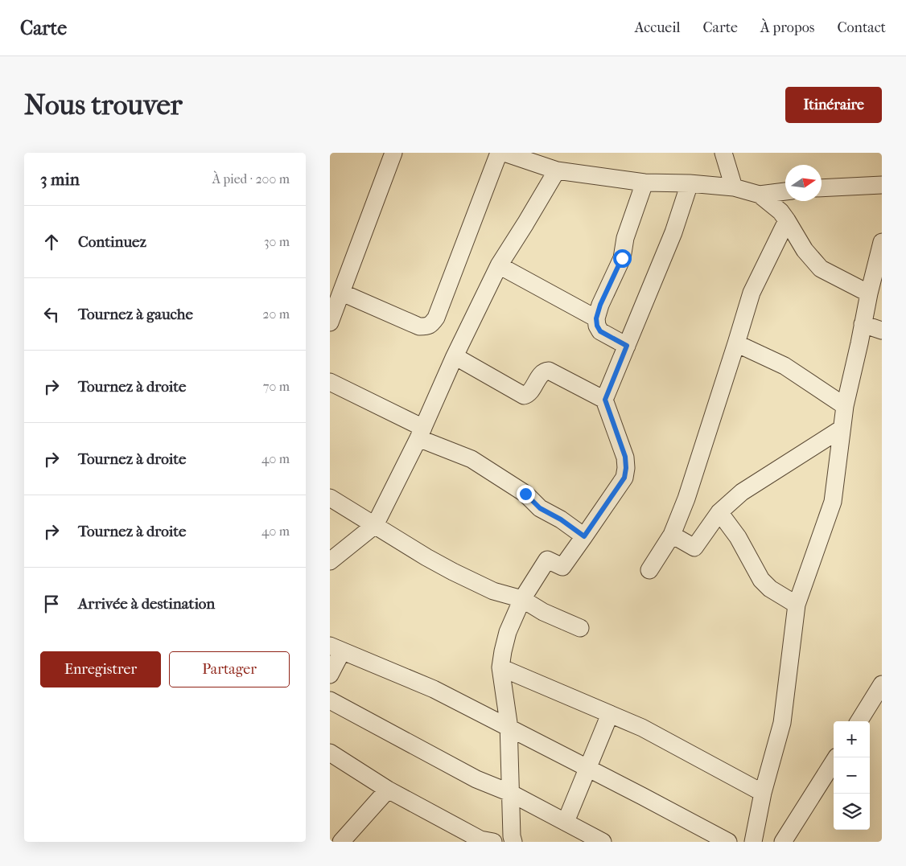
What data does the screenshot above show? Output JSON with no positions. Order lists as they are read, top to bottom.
{
  "north": "right",
  "page": {
    "header": "Carte",
    "nav": [
      "Accueil",
      "Carte",
      "À propos",
      "Contact"
    ],
    "buttons": [
      "Itinéraire",
      ["Enregistrer", "Partager"]
    ],
    "title": "Nous trouver",
    "heading": ["3 min", "À pied · 200 m"],
    "list": [
      ["Continuez", "30 m"],
      ["Tournez à gauche", "20 m"],
      ["Tournez à droite", "70 m"],
      ["Tournez à droite", "40 m"],
      ["Tournez à droite", "40 m"],
      "Arrivée à destination"
    ],
    "map_buttons": ["+", "−"]
  }
}
